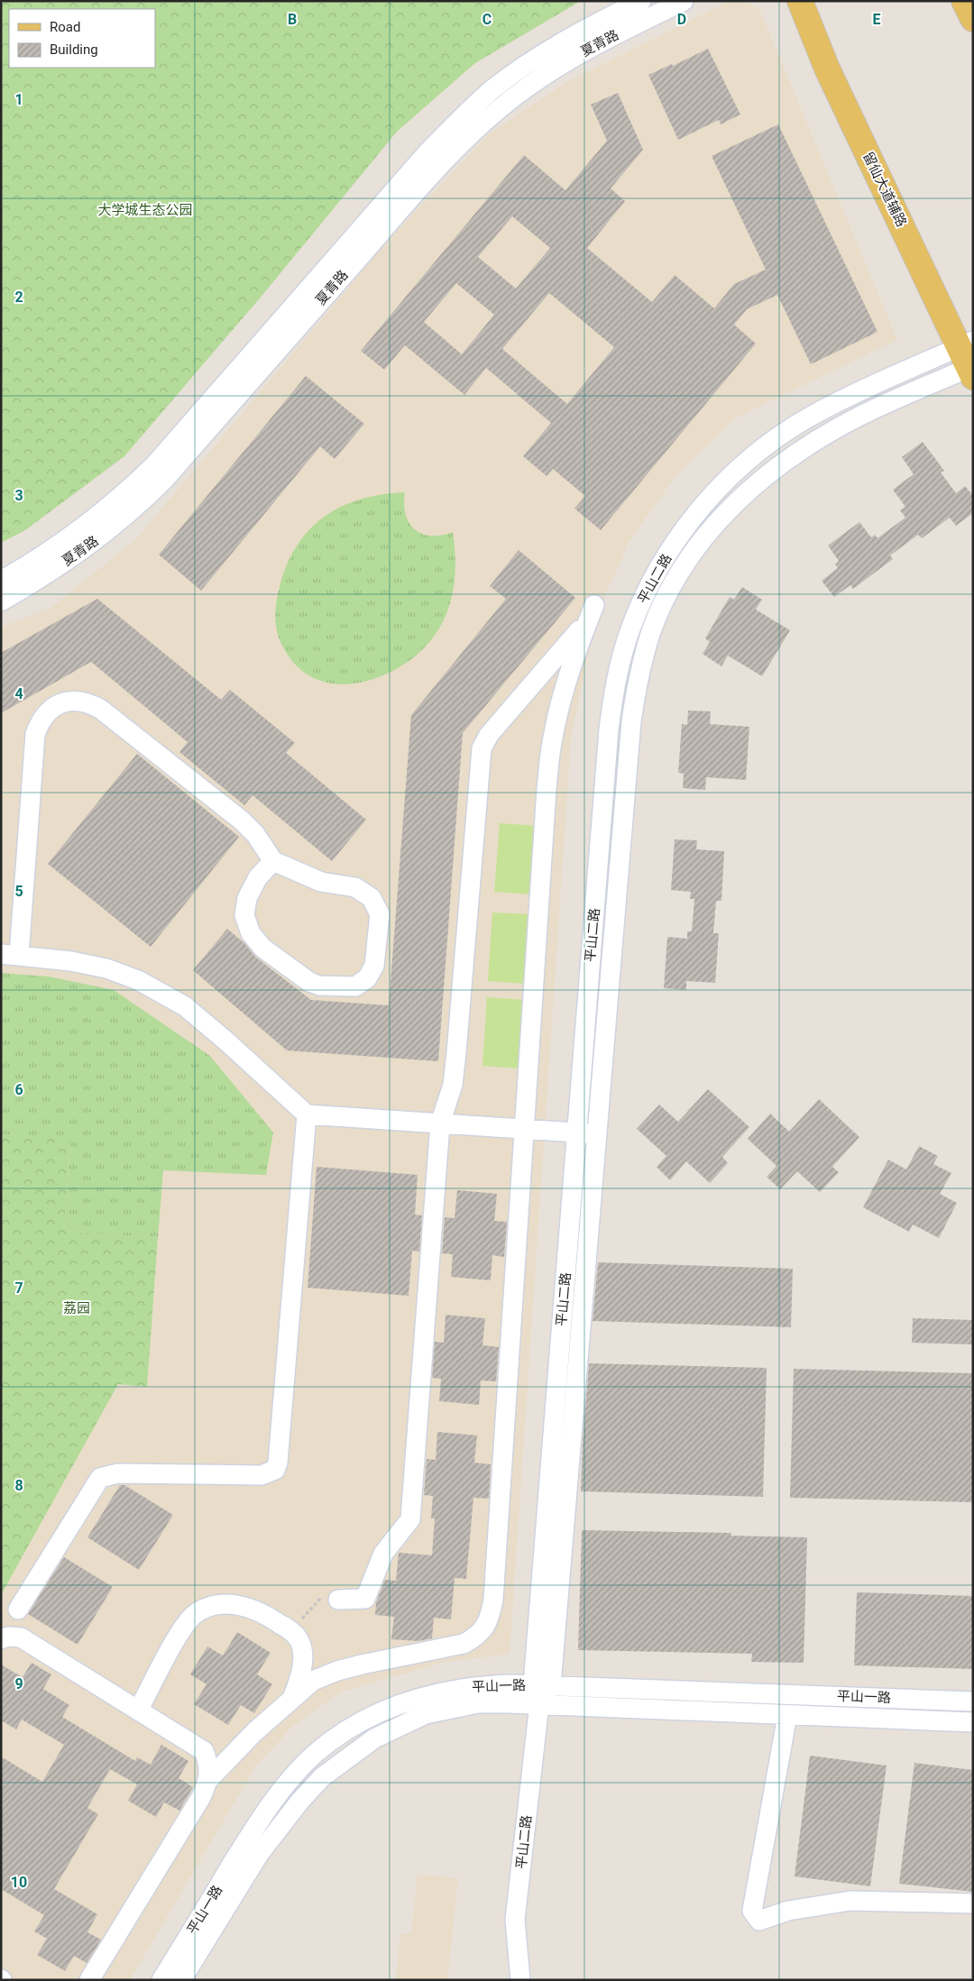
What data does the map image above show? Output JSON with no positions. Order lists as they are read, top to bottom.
{
  "streets": {
    "main road": ["留仙大道辅路"],
    "street": ["夏青路", "平山二路", "平山一路"]
  },
  "crossings": [
    ["留仙大道辅路", "平山二路"],
    ["平山二路", "平山一路"]
  ],
  "parks": ["大学城生态公园", "荔园"],
  "legend": ["Road", "Building"],
  "grid": {
    "columns": [
      "B",
      "C",
      "D",
      "E"
    ],
    "rows": [
      "1",
      "2",
      "3",
      "4",
      "5",
      "6",
      "7",
      "8",
      "9",
      "10"
    ]
  }
}
